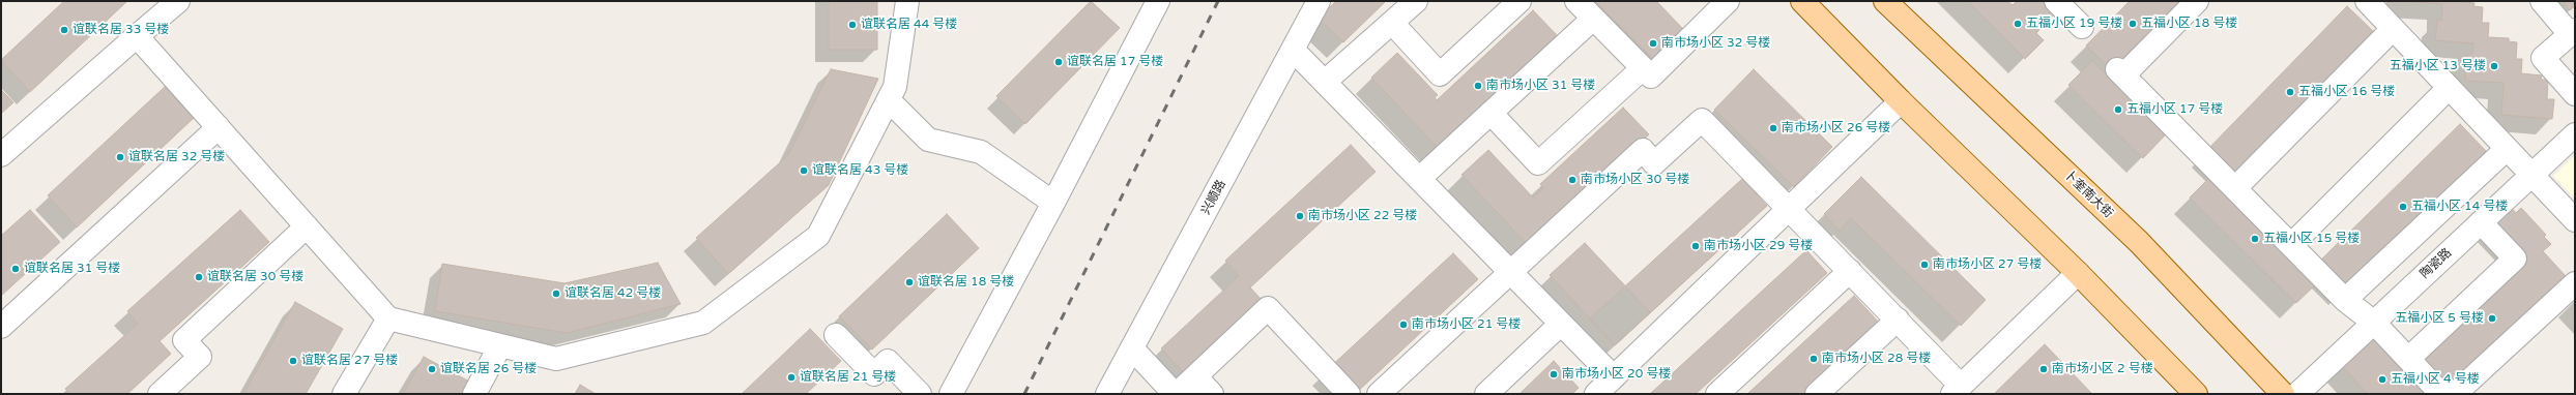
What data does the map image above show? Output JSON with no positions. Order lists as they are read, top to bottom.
{
  "streets": {
    "main road": ["卜奎南大街"],
    "street": ["兴顺路", "陶瓷路"]
  },
  "places": [
    "五福小区 19 号楼",
    "五福小区 18 号楼",
    "谊联名居 44 号楼",
    "谊联名居 33 号楼",
    "南市场小区 32 号楼",
    "谊联名居 17 号楼",
    "五福小区 13 号楼",
    "南市场小区 31 号楼",
    "五福小区 16 号楼",
    "五福小区 17 号楼",
    "南市场小区 26 号楼",
    "谊联名居 32 号楼",
    "谊联名居 43 号楼",
    "南市场小区 30 号楼",
    "五福小区 14 号楼",
    "南市场小区 22 号楼",
    "五福小区 15 号楼",
    "南市场小区 29 号楼",
    "南市场小区 27 号楼",
    "谊联名居 31 号楼",
    "谊联名居 30 号楼",
    "谊联名居 18 号楼",
    "谊联名居 42 号楼",
    "五福小区 5 号楼",
    "南市场小区 21 号楼",
    "南市场小区 28 号楼",
    "谊联名居 27 号楼",
    "谊联名居 26 号楼",
    "南市场小区 2 号楼",
    "南市场小区 20 号楼",
    "谊联名居 21 号楼",
    "五福小区 4 号楼"
  ]
}
